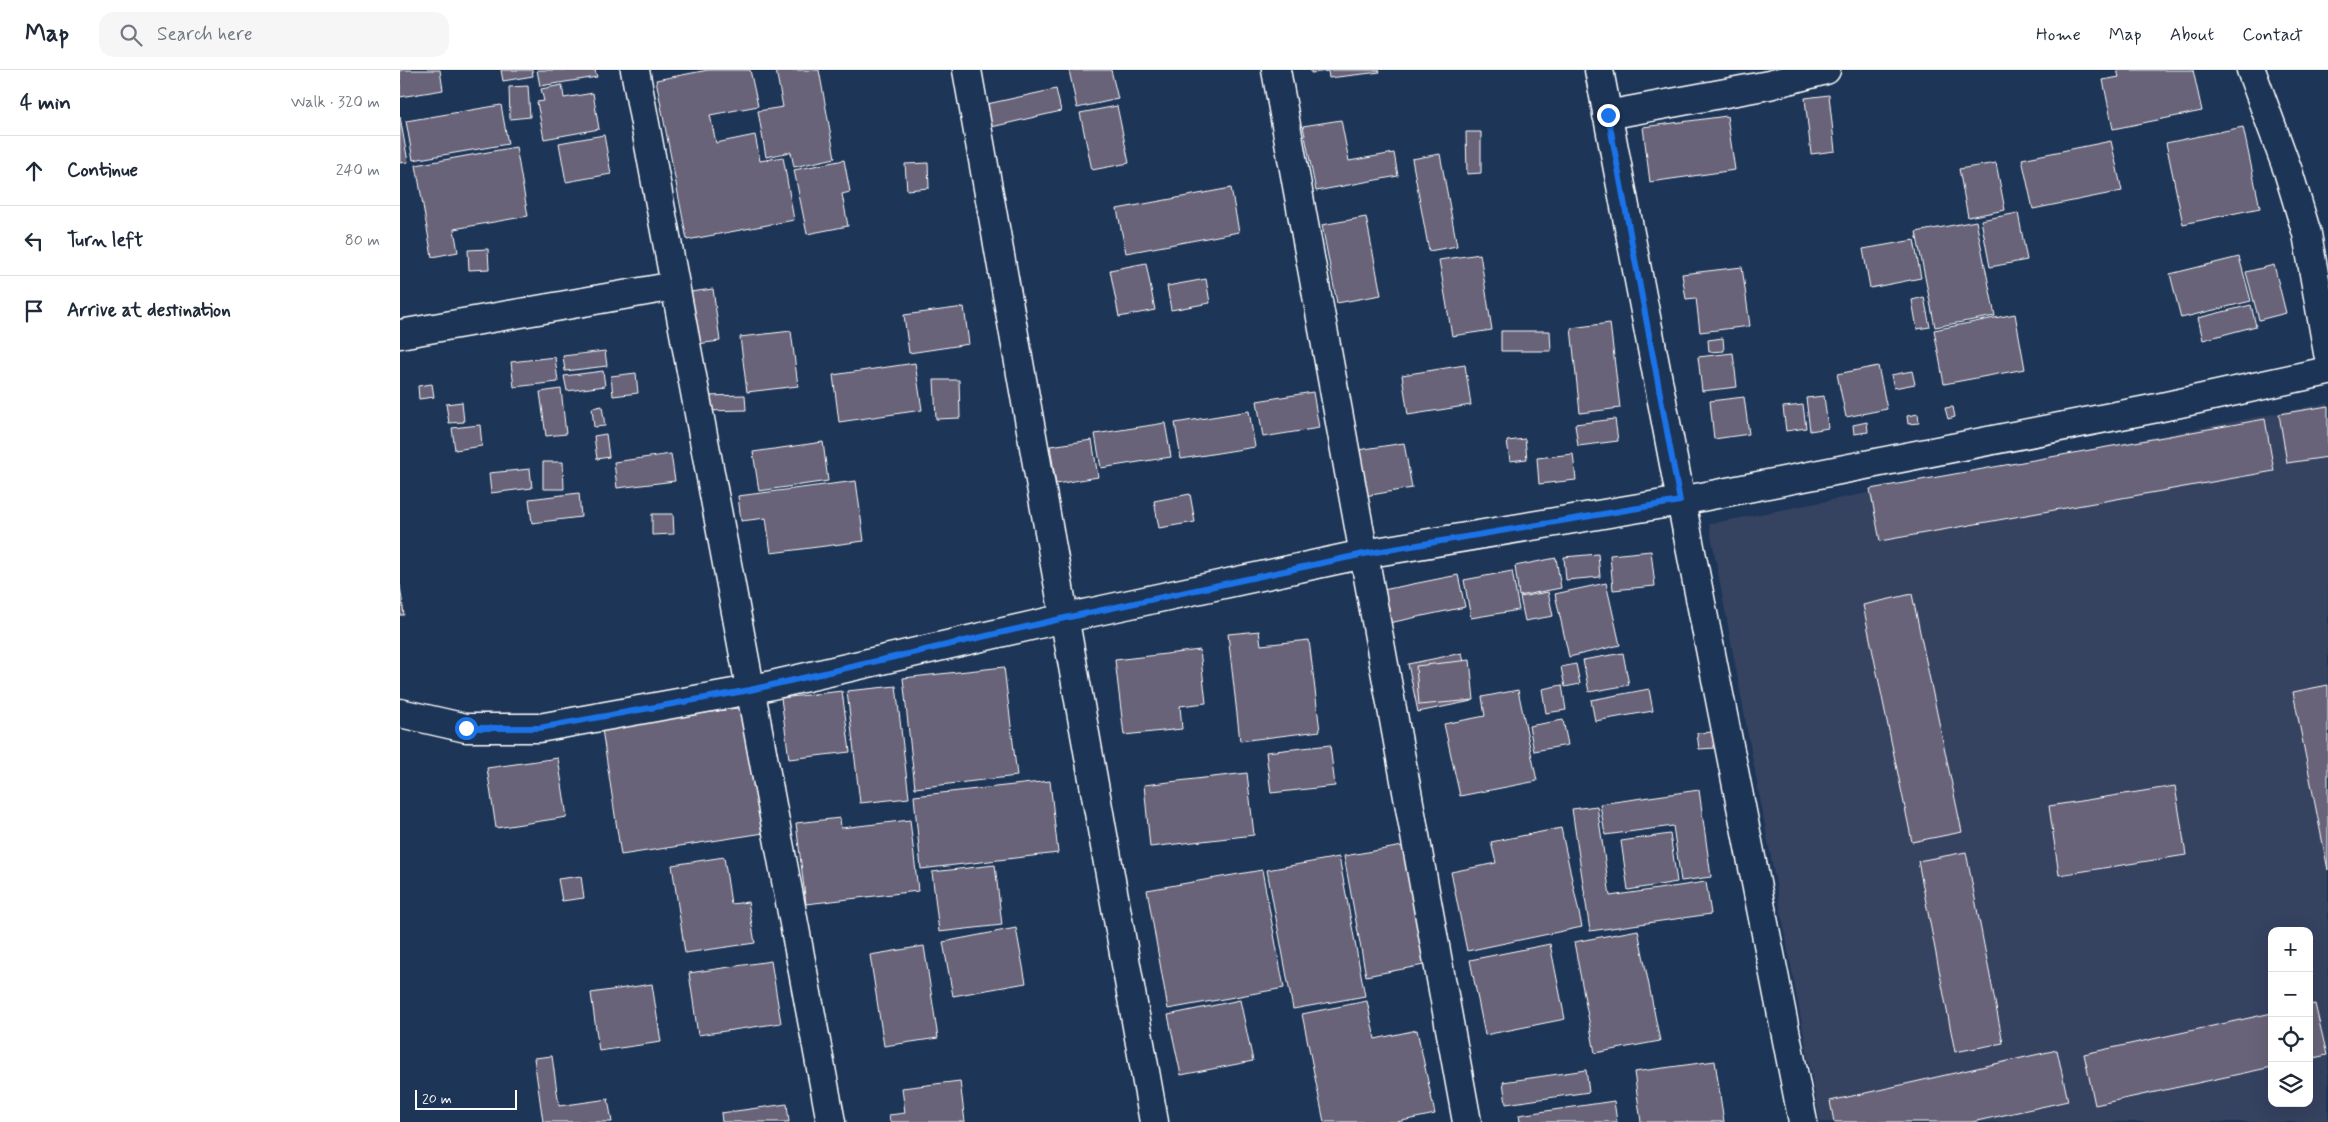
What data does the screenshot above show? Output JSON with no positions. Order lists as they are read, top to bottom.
{
  "scale_bar": "20 m",
  "page": {
    "header": "Map",
    "search": "Search here",
    "nav": [
      "Home",
      "Map",
      "About",
      "Contact"
    ],
    "heading": ["4 min", "Walk · 320 m"],
    "list": [
      ["Continue", "240 m"],
      ["Turn left", "80 m"],
      "Arrive at destination"
    ],
    "map_buttons": ["+", "−"],
    "scale": "20 m"
  }
}
